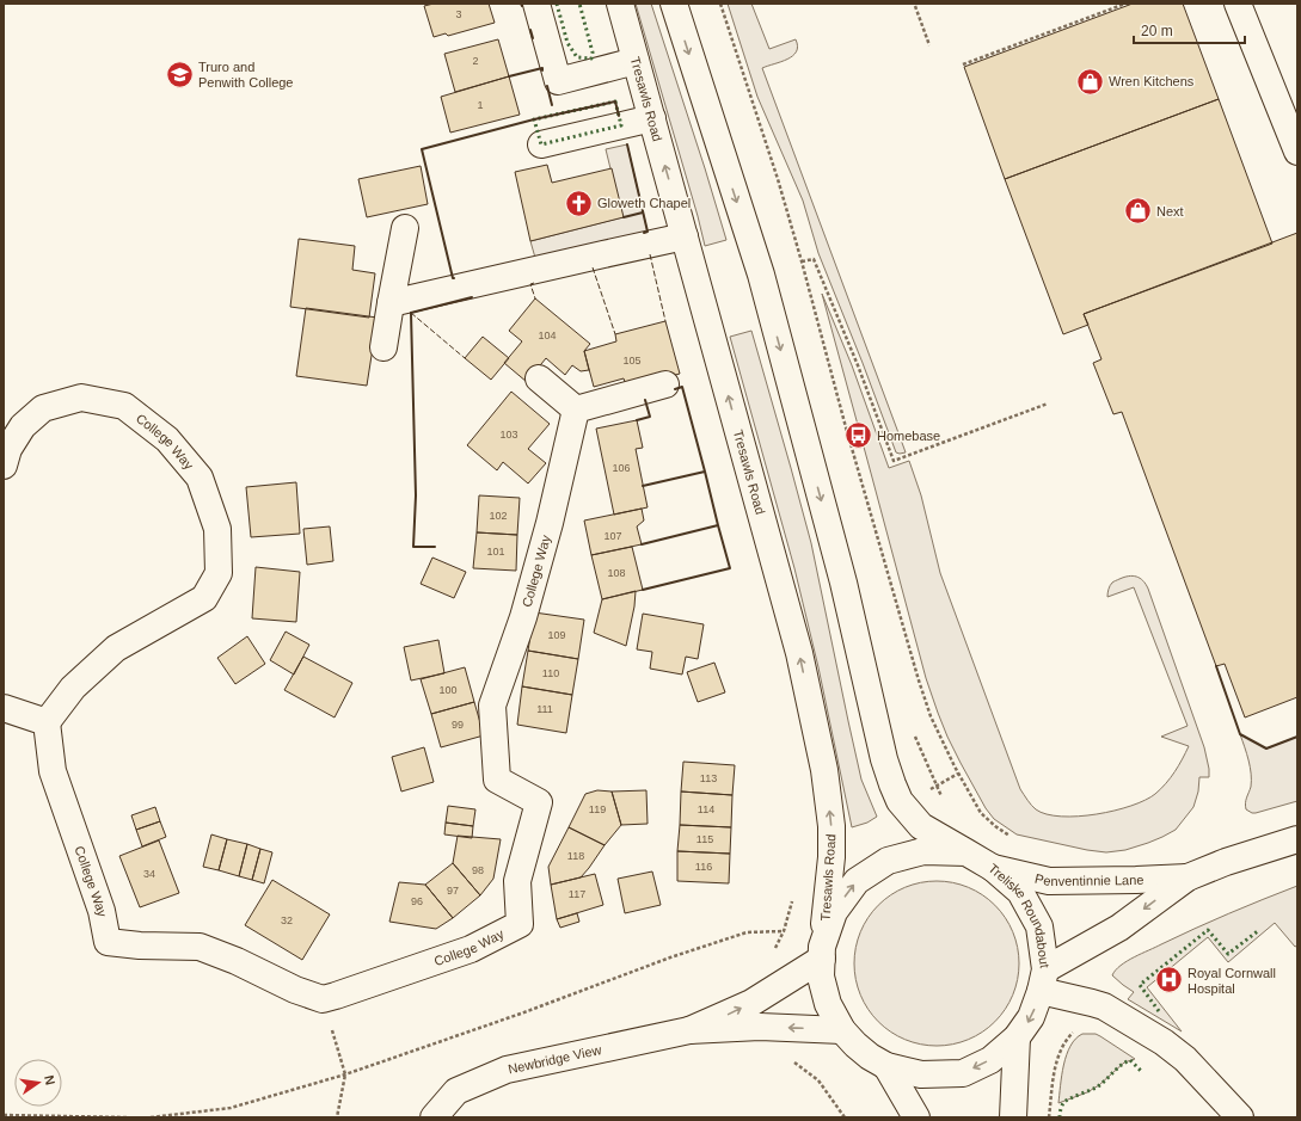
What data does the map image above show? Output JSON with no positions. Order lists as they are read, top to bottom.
{
  "streets": {
    "main road": [
      "Tresawls Road",
      "College Way",
      "Penventinnie Lane",
      "Treliske Roundabout",
      "Newbridge View"
    ]
  },
  "crossings": [
    ["Tresawls Road", "Treliske Roundabout"],
    ["Tresawls Road", "Newbridge View"],
    ["Penventinnie Lane", "Treliske Roundabout"],
    ["Treliske Roundabout", "Newbridge View"]
  ],
  "one_way": ["Penventinnie Lane"],
  "places": {
    "school or university": ["Truro and Penwith College"],
    "shop": ["Wren Kitchens", "Next"],
    "church": ["Gloweth Chapel"],
    "bus stop": ["Homebase"],
    "hospital": ["Royal Cornwall Hospital"]
  },
  "house_numbers": [
    "3",
    "2",
    "1",
    "104",
    "105",
    "103",
    "106",
    "102",
    "107",
    "101",
    "108",
    "109",
    "110",
    "100",
    "111",
    "99",
    "113",
    "119",
    "114",
    "115",
    "118",
    "116",
    "98",
    "34",
    "97",
    "117",
    "96",
    "32"
  ],
  "scale_bar": "20 m",
  "north": "right"
}
